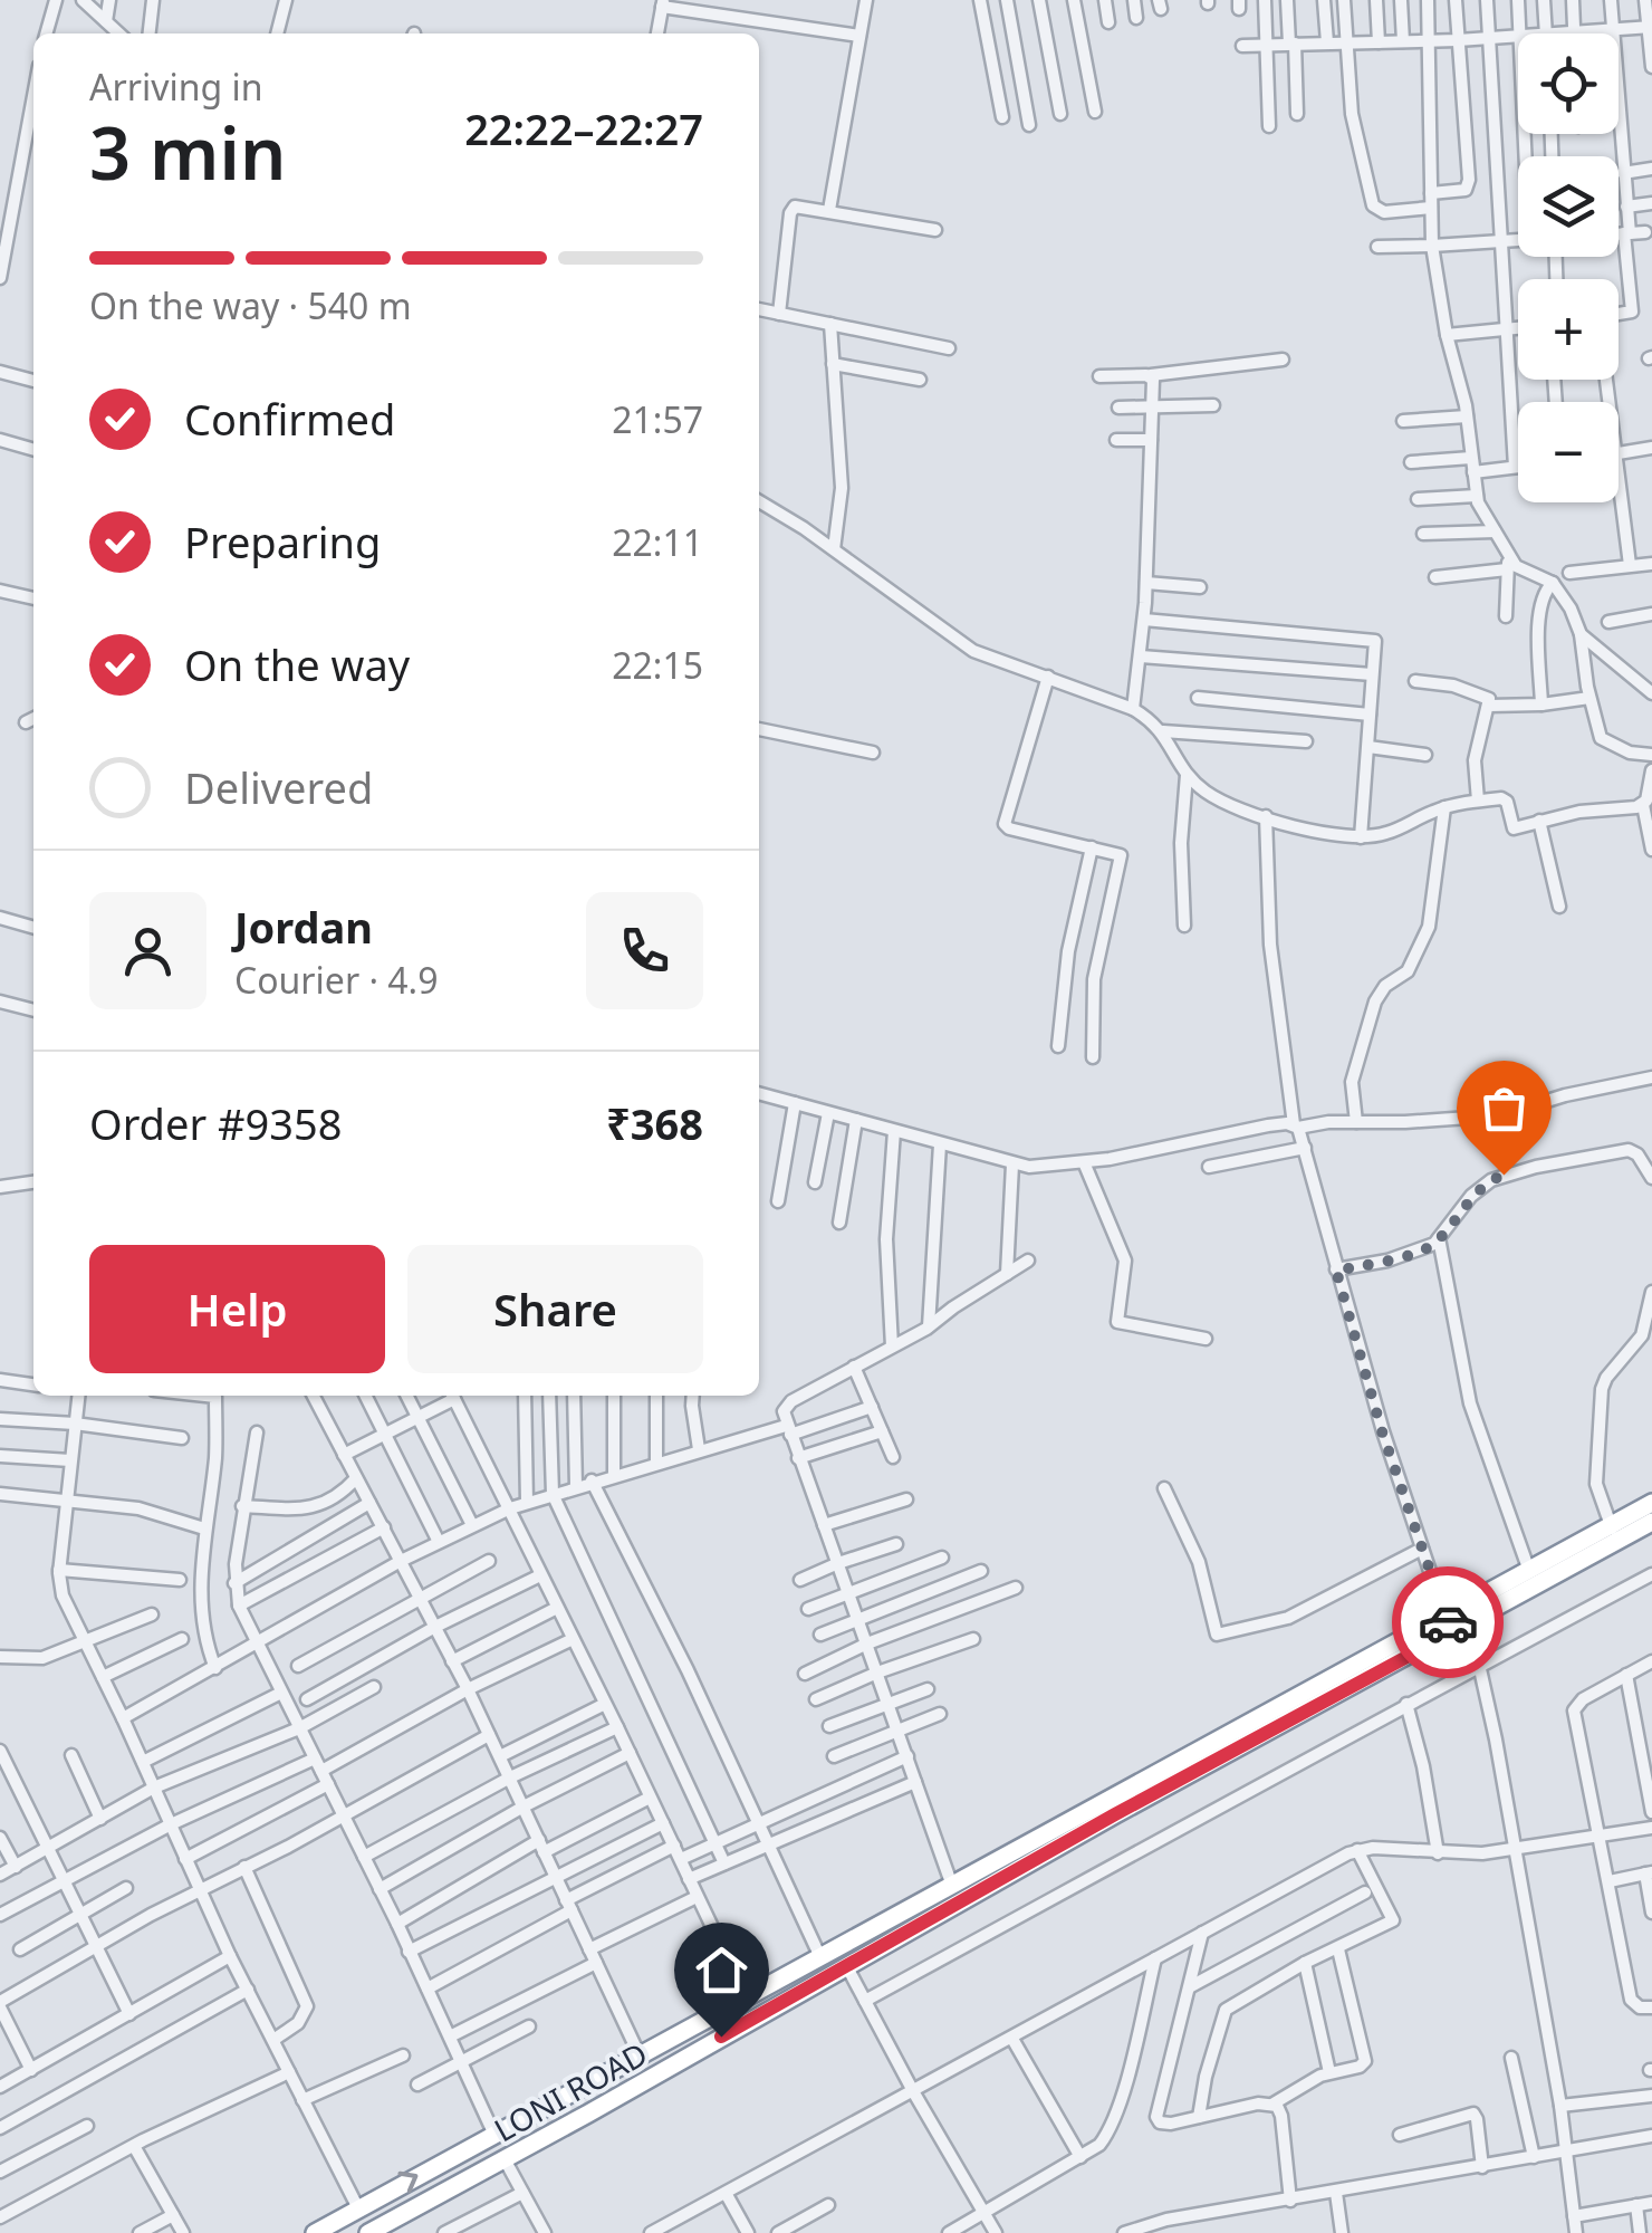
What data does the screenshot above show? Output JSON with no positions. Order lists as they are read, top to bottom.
{
  "streets": {
    "highway": ["LONI ROAD"]
  },
  "page": {
    "map_buttons": ["+", "−"],
    "heading": ["3 min", "Arriving in", "22:22–22:27"],
    "panel": [
      "Jordan",
      "Courier · 4.9",
      "Order #9358",
      "₹368"
    ],
    "bar": "On the way · 540 m",
    "list": [
      ["Confirmed", "21:57"],
      ["Preparing", "22:11"],
      ["On the way", "22:15"],
      "Delivered"
    ],
    "buttons": ["Help", "Share"]
  }
}
